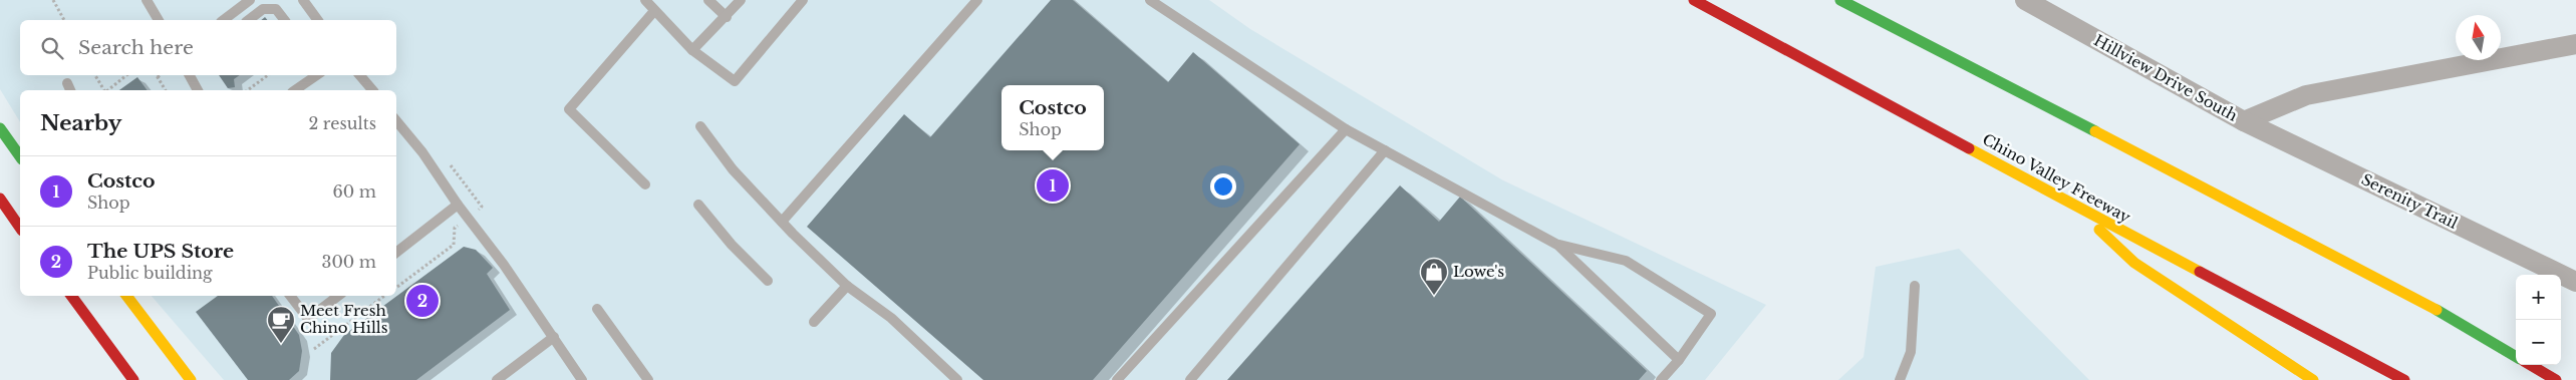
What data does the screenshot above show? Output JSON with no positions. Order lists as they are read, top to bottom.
{
  "streets": {
    "main road": ["Chino Valley Freeway"],
    "street": ["Hillview Drive South", "Serenity Trail"]
  },
  "crossings": [
    ["Hillview Drive South", "Serenity Trail"]
  ],
  "places": {
    "shop": ["Lowe's"],
    "cafe": ["Meet Fresh Chino Hills"]
  },
  "north": "top",
  "page": {
    "search": "Search here",
    "popup": ["Costco", "Shop"],
    "heading": ["Nearby", "2 results"],
    "list": [
      {
        "mark": "1",
        "name": "Costco",
        "note": "Shop",
        "value": "60 m"
      },
      {
        "mark": "2",
        "name": "The UPS Store",
        "note": "Public building",
        "value": "300 m"
      }
    ],
    "pins": ["1", "2"],
    "map_buttons": ["+", "−"]
  }
}
